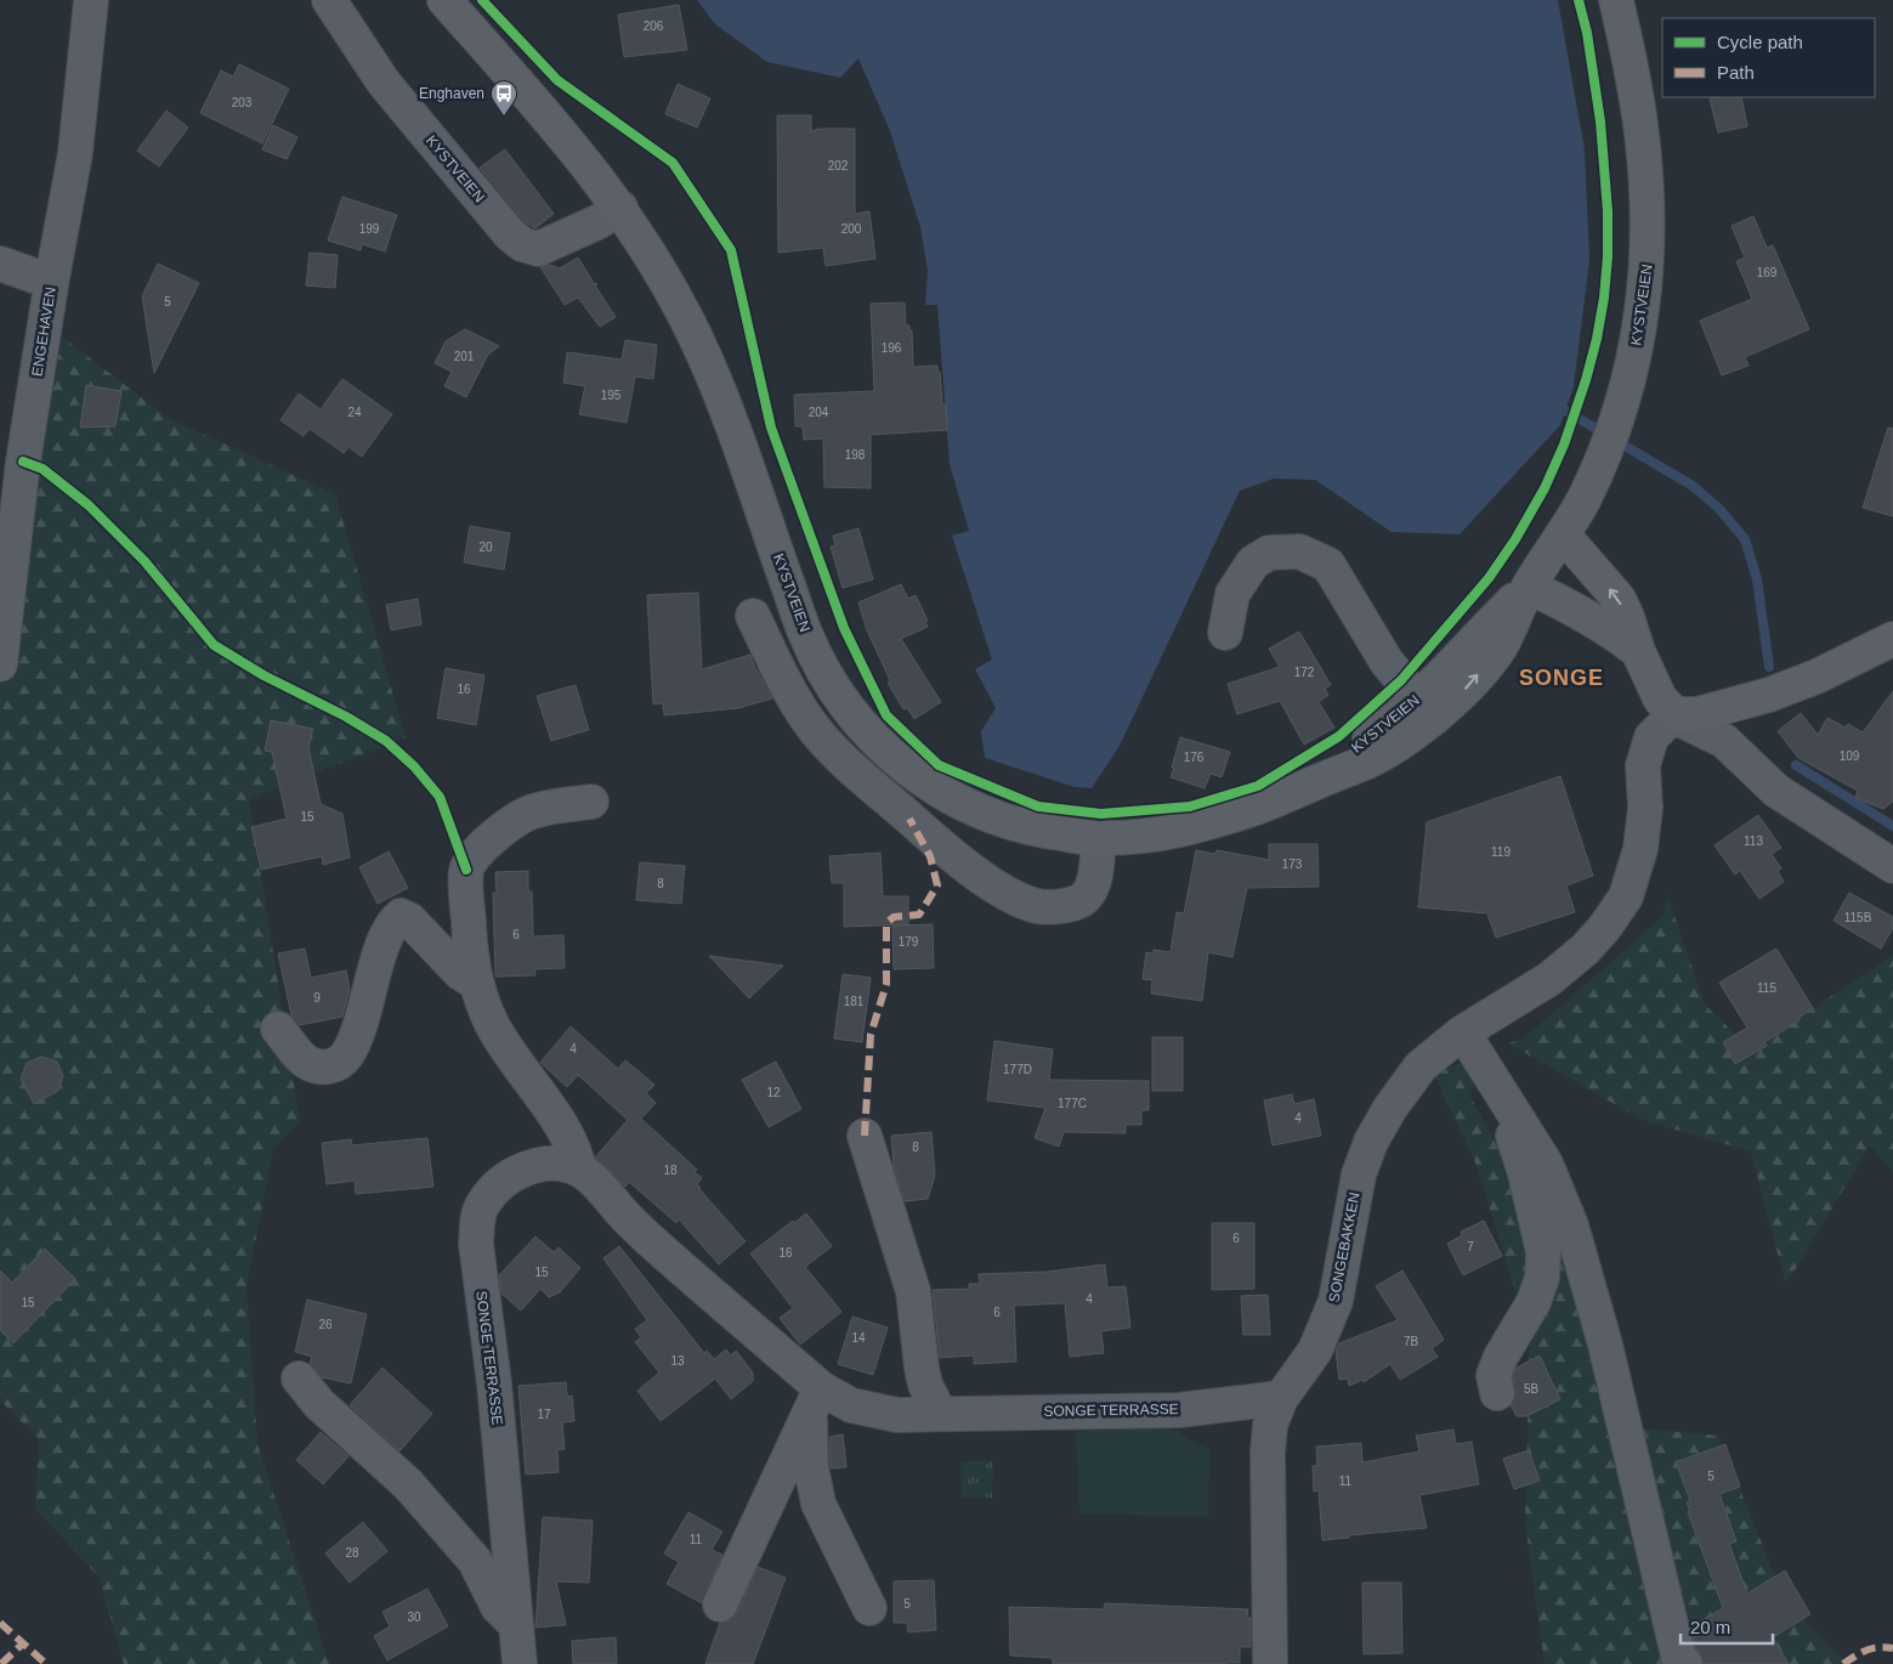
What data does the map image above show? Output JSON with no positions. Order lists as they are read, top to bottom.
{
  "streets": {
    "main road": ["KYSTVEIEN"],
    "street": ["ENGEHAVEN", "SONGEBAKKEN", "SONGE TERRASSE"]
  },
  "crossings": [
    ["SONGEBAKKEN", "SONGE TERRASSE"]
  ],
  "districts": ["SONGE"],
  "places": {
    "bus stop": ["Enghaven"]
  },
  "house_numbers": [
    "206",
    "203",
    "202",
    "199",
    "200",
    "169",
    "5",
    "196",
    "201",
    "195",
    "24",
    "204",
    "198",
    "20",
    "172",
    "16",
    "109",
    "176",
    "15",
    "113",
    "119",
    "173",
    "8",
    "115B",
    "6",
    "179",
    "115",
    "9",
    "181",
    "4",
    "177D",
    "12",
    "177C",
    "4",
    "8",
    "18",
    "6",
    "7",
    "16",
    "15",
    "4",
    "15",
    "6",
    "26",
    "14",
    "7B",
    "13",
    "5B",
    "17",
    "5",
    "11",
    "11",
    "28",
    "5",
    "30"
  ],
  "legend": ["Cycle path", "Path"],
  "scale_bar": "20 m"
}
